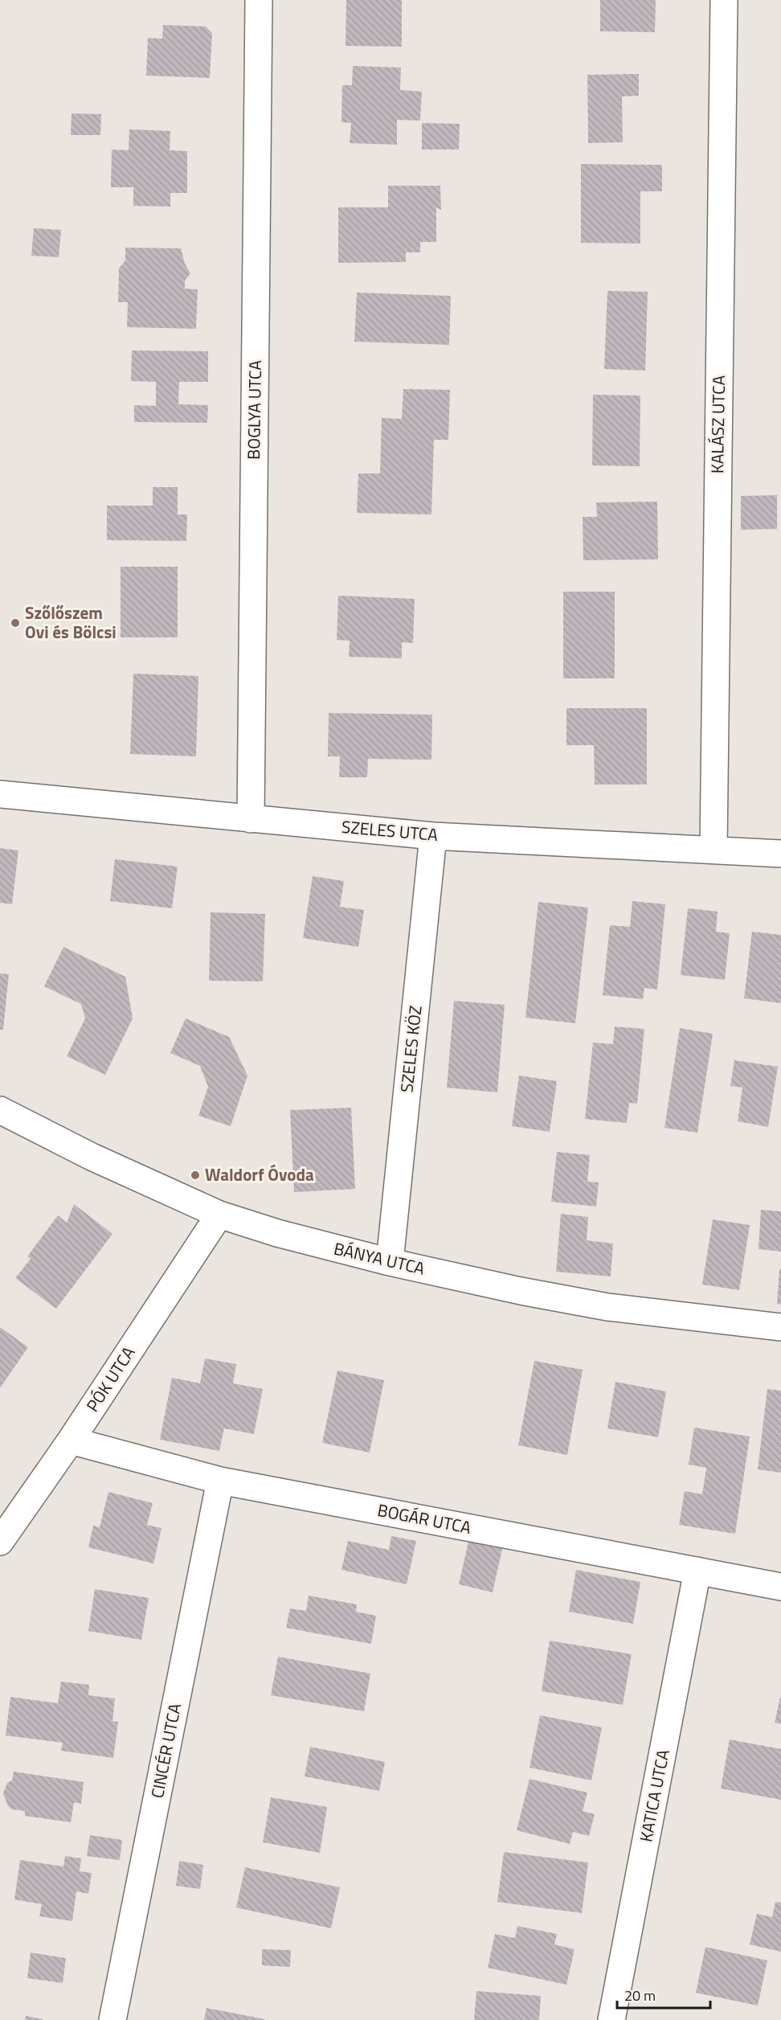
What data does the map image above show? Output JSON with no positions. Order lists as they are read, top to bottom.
{
  "streets": {
    "street": [
      "BOGLYA UTCA",
      "KALÁSZ UTCA",
      "SZELES UTCA",
      "SZELES KÖZ",
      "BÁNYA UTCA",
      "PÓK UTCA",
      "BOGÁR UTCA",
      "CINCÉR UTCA",
      "KATICA UTCA"
    ]
  },
  "crossings": [
    ["BOGLYA UTCA", "SZELES UTCA"],
    ["KALÁSZ UTCA", "SZELES UTCA"],
    ["SZELES UTCA", "SZELES KÖZ"],
    ["SZELES KÖZ", "BÁNYA UTCA"],
    ["BÁNYA UTCA", "PÓK UTCA"],
    ["PÓK UTCA", "BOGÁR UTCA"],
    ["BOGÁR UTCA", "CINCÉR UTCA"],
    ["BOGÁR UTCA", "KATICA UTCA"]
  ],
  "places": ["Szőlőszem Ovi és Bölcsi", "Waldorf Óvoda"],
  "scale_bar": "20 m"
}
